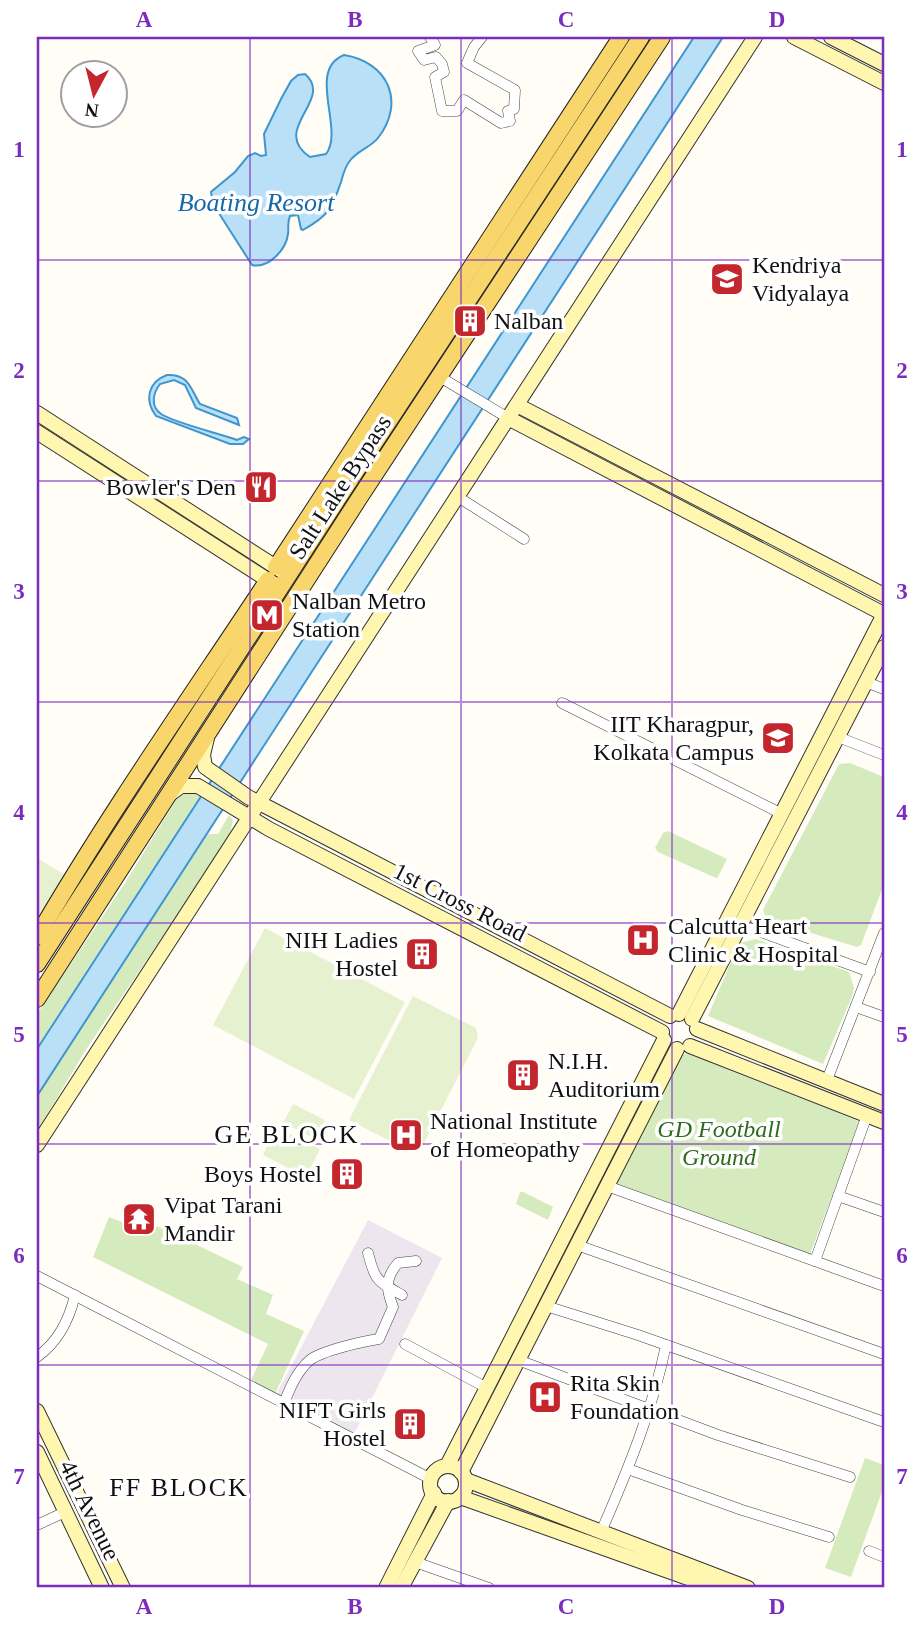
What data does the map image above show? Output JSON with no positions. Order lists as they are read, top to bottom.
{
  "streets": {
    "main road": ["Salt Lake Bypass"],
    "street": ["1st Cross Road", "4th Avenue"]
  },
  "crossings": [
    ["Salt Lake Bypass", "1st Cross Road"]
  ],
  "districts": ["GE BLOCK", "FF BLOCK"],
  "water": ["Boating Resort"],
  "parks": ["GD Football Ground"],
  "places": {
    "school or university": ["Kendriya Vidyalaya", "IIT Kharagpur, Kolkata Campus"],
    "building": [
      "Nalban",
      "NIH Ladies Hostel",
      "N.I.H. Auditorium",
      "Boys Hostel",
      "NIFT Girls Hostel"
    ],
    "restaurant": ["Bowler's Den"],
    "metro station": ["Nalban Metro Station"],
    "hospital": ["Calcutta Heart Clinic & Hospital", "National Institute of Homeopathy", "Rita Skin Foundation"],
    "temple": ["Vipat Tarani Mandir"]
  },
  "north": "bottom",
  "grid": {
    "columns": [
      "A",
      "B",
      "C",
      "D"
    ],
    "rows": [
      "1",
      "2",
      "3",
      "4",
      "5",
      "6",
      "7"
    ]
  }
}
